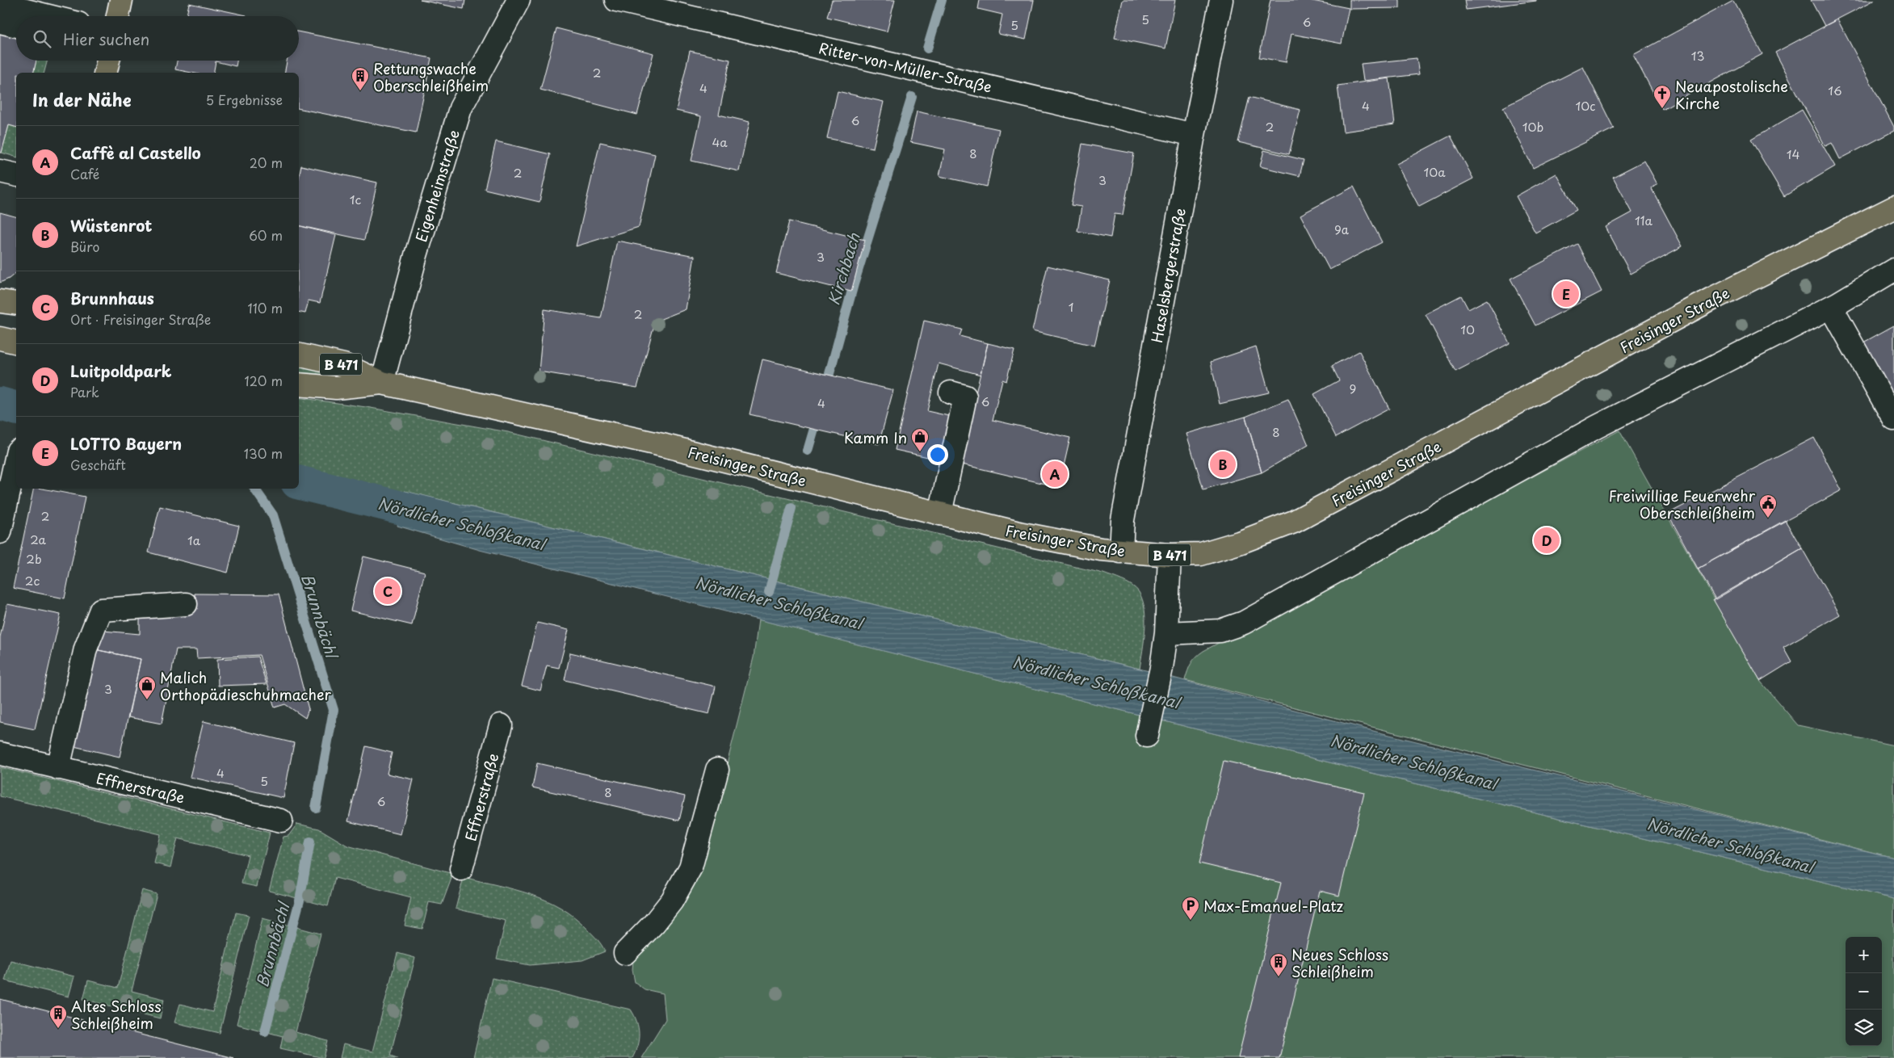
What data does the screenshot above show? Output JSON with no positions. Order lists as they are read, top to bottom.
{
  "streets": {
    "main road": ["Freisinger Straße", "B 471"],
    "street": [
      "Ritter-von-Müller-Straße",
      "Eigenheimstraße",
      "Haselsbergerstraße",
      "Effnerstraße"
    ]
  },
  "crossings": [
    ["Ritter-von-Müller-Straße", "Haselsbergerstraße"],
    ["Eigenheimstraße", "Freisinger Straße"],
    ["Haselsbergerstraße", "Freisinger Straße"]
  ],
  "water": ["Kirchbach", "Nördlicher Schloßkanal", "Brunnbächl"],
  "places": {
    "building": ["Rettungswache Oberschleißheim", "Neues Schloss Schleißheim", "Altes Schloss Schleißheim"],
    "church": ["Neuapostolische Kirche"],
    "shop": ["Kamm In", "Malich Orthopädieschuhmacher"],
    "public building": ["Freiwillige Feuerwehr Oberschleißheim"],
    "parking": ["Max-Emanuel-Platz"]
  },
  "house_numbers": [
    "5",
    "6",
    "5",
    "13",
    "2",
    "4",
    "16",
    "4",
    "10c",
    "6",
    "2",
    "10b",
    "4a",
    "8",
    "14",
    "10a",
    "2",
    "3",
    "1c",
    "11a",
    "9a",
    "3",
    "1",
    "2",
    "10",
    "9",
    "6",
    "4",
    "8",
    "2",
    "2a",
    "1a",
    "2b",
    "2c",
    "3",
    "4",
    "5",
    "8",
    "6"
  ],
  "page": {
    "search": "Hier suchen",
    "heading": ["In der Nähe", "5 Ergebnisse"],
    "list": [
      {
        "mark": "A",
        "name": "Caffè al Castello",
        "note": "Café",
        "value": "20 m"
      },
      {
        "mark": "B",
        "name": "Wüstenrot",
        "note": "Büro",
        "value": "60 m"
      },
      {
        "mark": "C",
        "name": "Brunnhaus",
        "note": "Ort · Freisinger Straße",
        "value": "110 m"
      },
      {
        "mark": "D",
        "name": "Luitpoldpark",
        "note": "Park",
        "value": "120 m"
      },
      {
        "mark": "E",
        "name": "LOTTO Bayern",
        "note": "Geschäft",
        "value": "130 m"
      }
    ],
    "pins": [
      "E",
      "B",
      "A",
      "D",
      "C"
    ],
    "map_buttons": ["+", "−"]
  }
}
